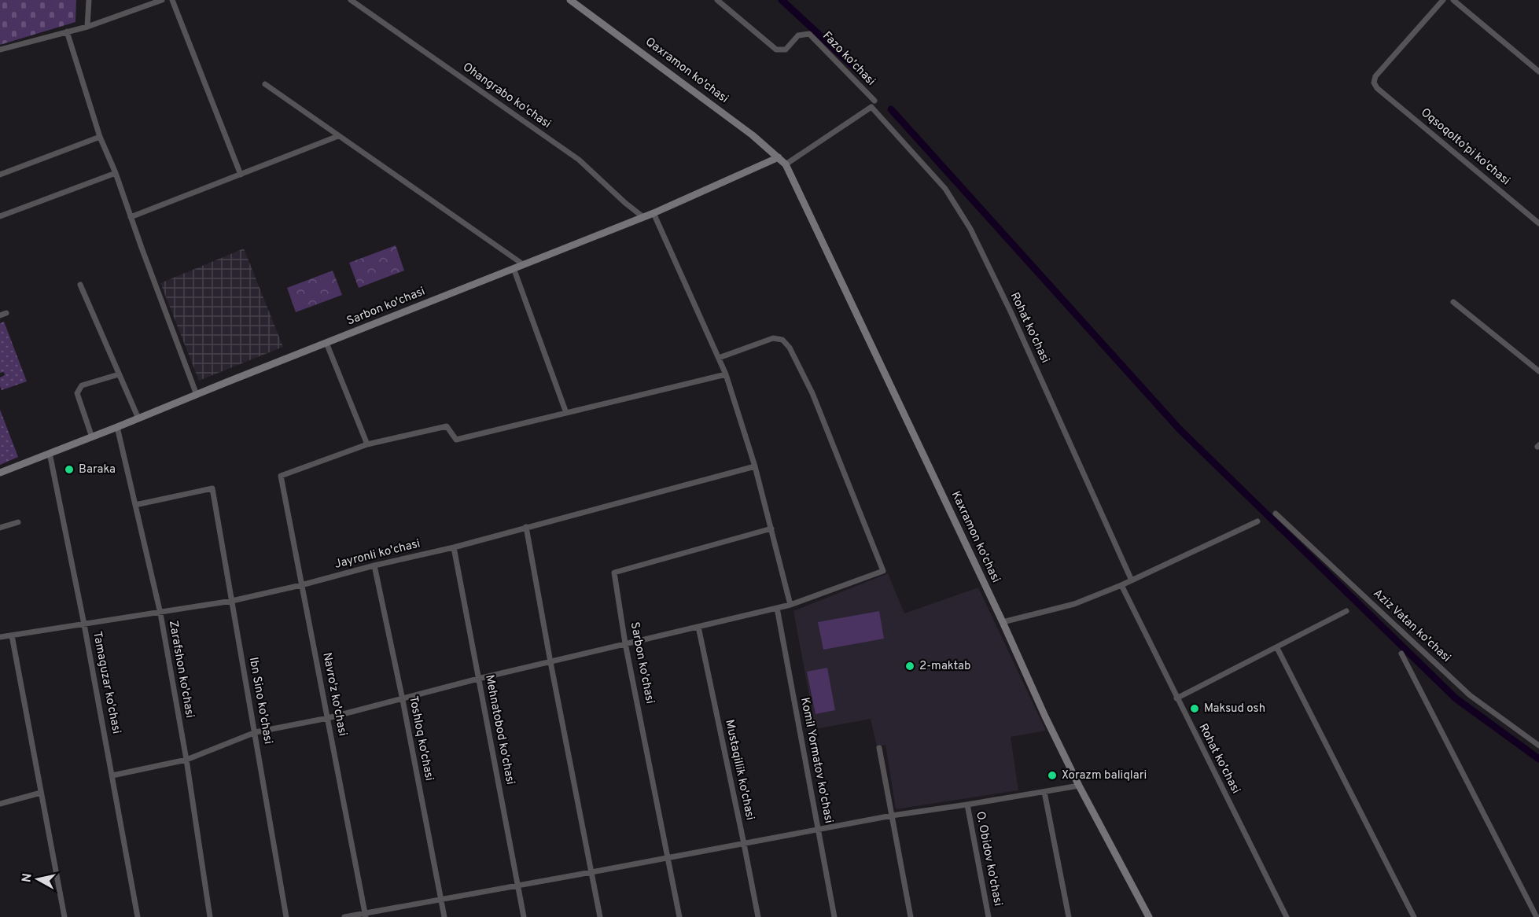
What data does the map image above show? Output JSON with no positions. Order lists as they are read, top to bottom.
{
  "streets": {
    "street": [
      "Fazo ko'chasi",
      "Qaxramon ko'chasi",
      "Ohangrabo ko'chasi",
      "Oqsoqolto'pi ko'chasi",
      "Sarbon ko'chasi",
      "Rohat ko'chasi",
      "Kaxramon ko'chasi",
      "Jayronli ko'chasi",
      "Aziz Vatan ko'chasi",
      "Zarafshon ko'chasi",
      "Tamaguzar ko'chasi",
      "Navro'z ko'chasi",
      "Ibn Sino ko'chasi",
      "Mehnatobod ko'chasi",
      "Toshloq ko'chasi",
      "Komil Yormatov ko'chasi",
      "Mustaqillik ko'chasi",
      "O. Obidov ko'chasi"
    ]
  },
  "crossings": [
    ["Qaxramon ko'chasi", "Sarbon ko'chasi"],
    ["Qaxramon ko'chasi", "Rohat ko'chasi"],
    ["Qaxramon ko'chasi", "Kaxramon ko'chasi"],
    ["Ohangrabo ko'chasi", "Sarbon ko'chasi"],
    ["Sarbon ko'chasi", "Zarafshon ko'chasi"],
    ["Sarbon ko'chasi", "Tamaguzar ko'chasi"],
    ["Rohat ko'chasi", "Kaxramon ko'chasi"],
    ["Jayronli ko'chasi", "Zarafshon ko'chasi"],
    ["Jayronli ko'chasi", "Tamaguzar ko'chasi"],
    ["Jayronli ko'chasi", "Navro'z ko'chasi"],
    ["Jayronli ko'chasi", "Ibn Sino ko'chasi"],
    ["Jayronli ko'chasi", "Mehnatobod ko'chasi"],
    ["Jayronli ko'chasi", "Toshloq ko'chasi"],
    ["Zarafshon ko'chasi", "Ibn Sino ko'chasi"]
  ],
  "places": [
    "Baraka",
    "2-maktab",
    "Maksud osh",
    "Xorazm baliqlari"
  ],
  "north": "left"
}
